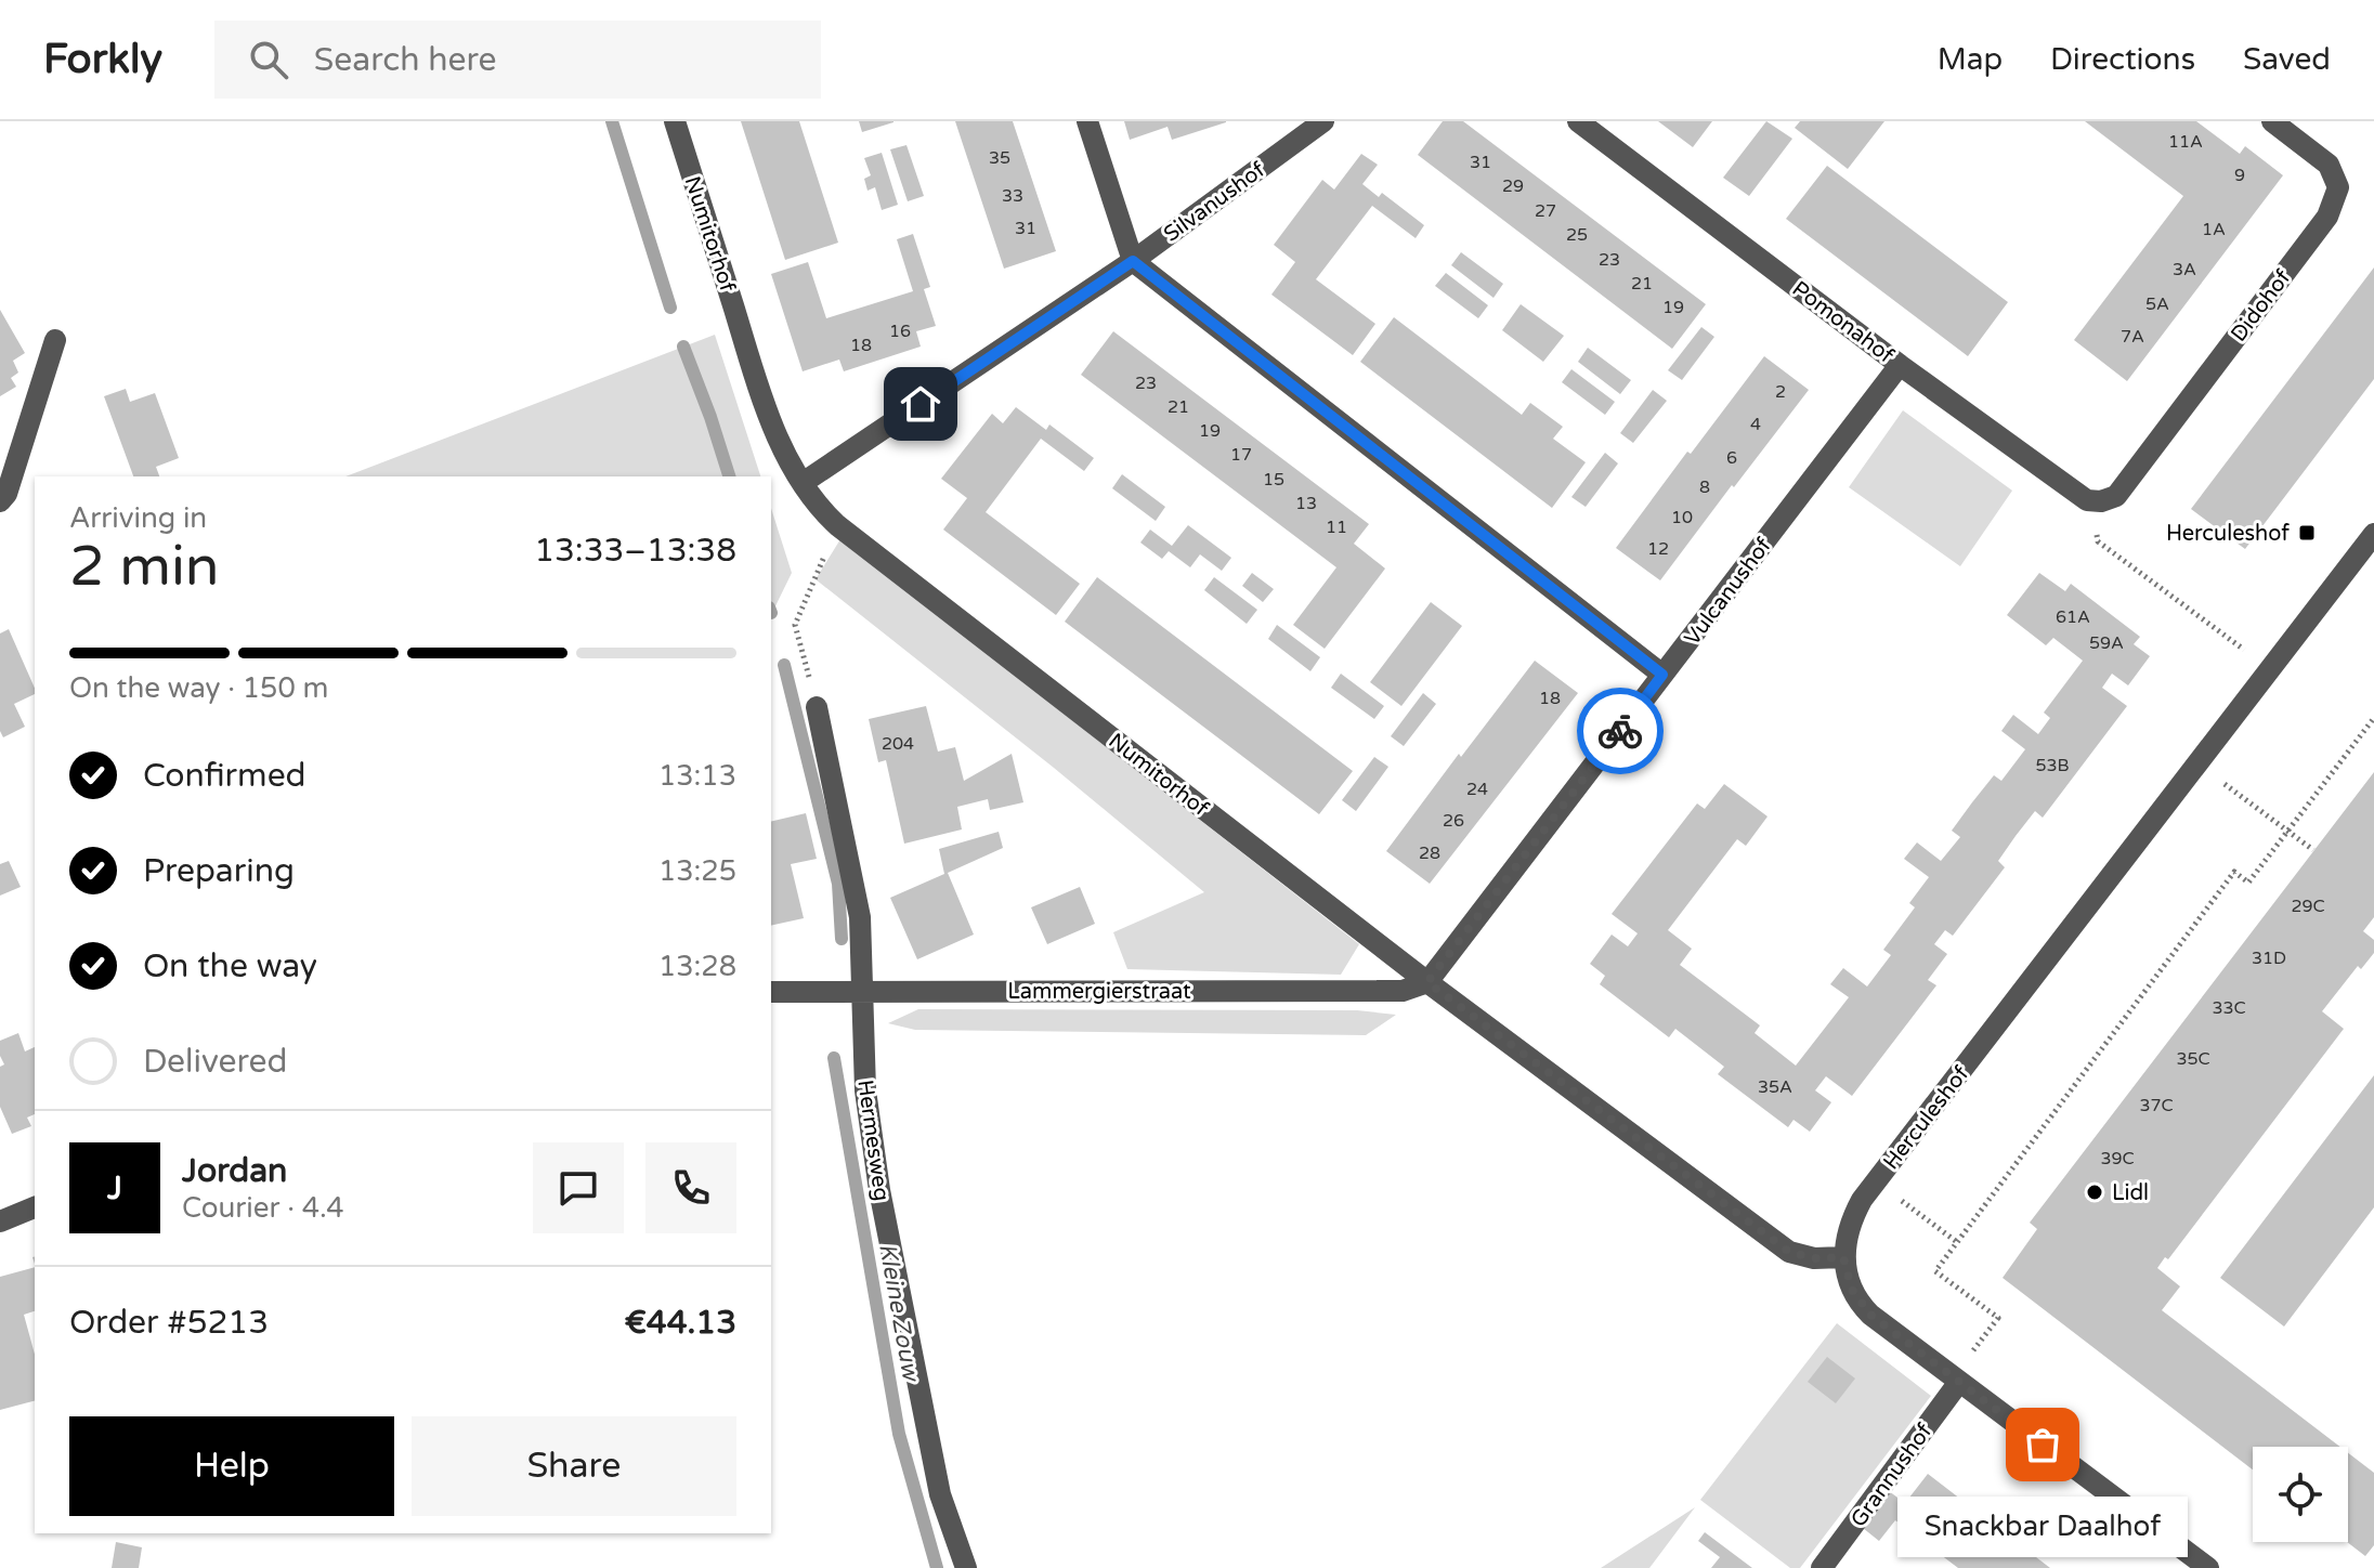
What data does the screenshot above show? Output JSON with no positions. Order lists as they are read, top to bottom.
{
  "streets": {
    "street": [
      "Silvanushof",
      "Numitorhof",
      "Didohof",
      "Pomonahof",
      "Vulcanushof",
      "Lammergierstraat",
      "Herculeshof",
      "Hermesweg",
      "Grannushof"
    ]
  },
  "crossings": [
    ["Silvanushof", "Numitorhof"],
    ["Numitorhof", "Vulcanushof"],
    ["Numitorhof", "Lammergierstraat"],
    ["Numitorhof", "Herculeshof"],
    ["Didohof", "Pomonahof"],
    ["Pomonahof", "Vulcanushof"],
    ["Vulcanushof", "Lammergierstraat"],
    ["Lammergierstraat", "Hermesweg"]
  ],
  "water": ["Kleine Zouw"],
  "places": {
    "transit": ["Herculeshof"],
    "other": ["Lidl", "Snackbar Daalhof"]
  },
  "house_numbers": [
    "11A",
    "35",
    "31",
    "9",
    "29",
    "33",
    "27",
    "31",
    "1A",
    "25",
    "23",
    "3A",
    "21",
    "5A",
    "19",
    "16",
    "7A",
    "18",
    "23",
    "2",
    "21",
    "4",
    "19",
    "17",
    "6",
    "15",
    "8",
    "13",
    "10",
    "11",
    "12",
    "61A",
    "59A",
    "18",
    "204",
    "53B",
    "24",
    "26",
    "28",
    "29C",
    "31D",
    "33C",
    "35C",
    "35A",
    "37C",
    "39C"
  ],
  "page": {
    "header": "Forkly",
    "search": "Search here",
    "nav": ["Map", "Directions", "Saved"],
    "heading": ["2 min", "Arriving in", "13:33–13:38"],
    "panel": [
      "Jordan",
      "Courier · 4.4",
      "Order #5213",
      "€44.13"
    ],
    "bar": "On the way · 150 m",
    "list": [
      ["Confirmed", "13:13"],
      ["Preparing", "13:25"],
      ["On the way", "13:28"],
      "Delivered"
    ],
    "round": "J",
    "buttons": ["Help", "Share"],
    "bubble": "Snackbar Daalhof"
  }
}
